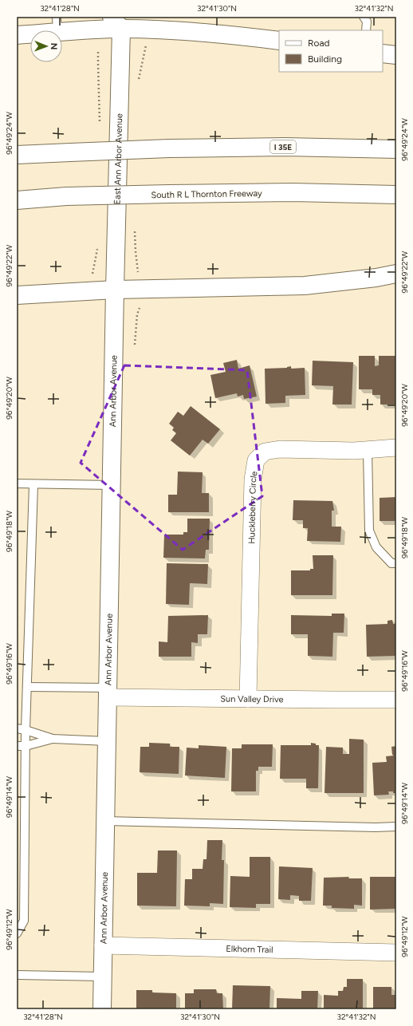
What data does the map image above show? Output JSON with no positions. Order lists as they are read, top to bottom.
{
  "streets": {
    "main road": [
      "I 35E",
      "East Ann Arbor Avenue",
      "South R L Thornton Freeway",
      "Ann Arbor Avenue"
    ],
    "street": ["Huckleberry Circle", "Sun Valley Drive", "Elkhorn Trail"]
  },
  "crossings": [
    ["East Ann Arbor Avenue", "Ann Arbor Avenue"],
    ["Ann Arbor Avenue", "Sun Valley Drive"],
    ["Ann Arbor Avenue", "Elkhorn Trail"],
    ["Huckleberry Circle", "Sun Valley Drive"]
  ],
  "legend": ["Road", "Building"],
  "north": "right",
  "coordinates": [
    "32°41'28\"N",
    "32°41'30\"N",
    "32°41'32\"N",
    "96°49'24\"W",
    "96°49'22\"W",
    "96°49'20\"W",
    "96°49'18\"W",
    "96°49'16\"W",
    "96°49'14\"W",
    "96°49'12\"W"
  ]
}
